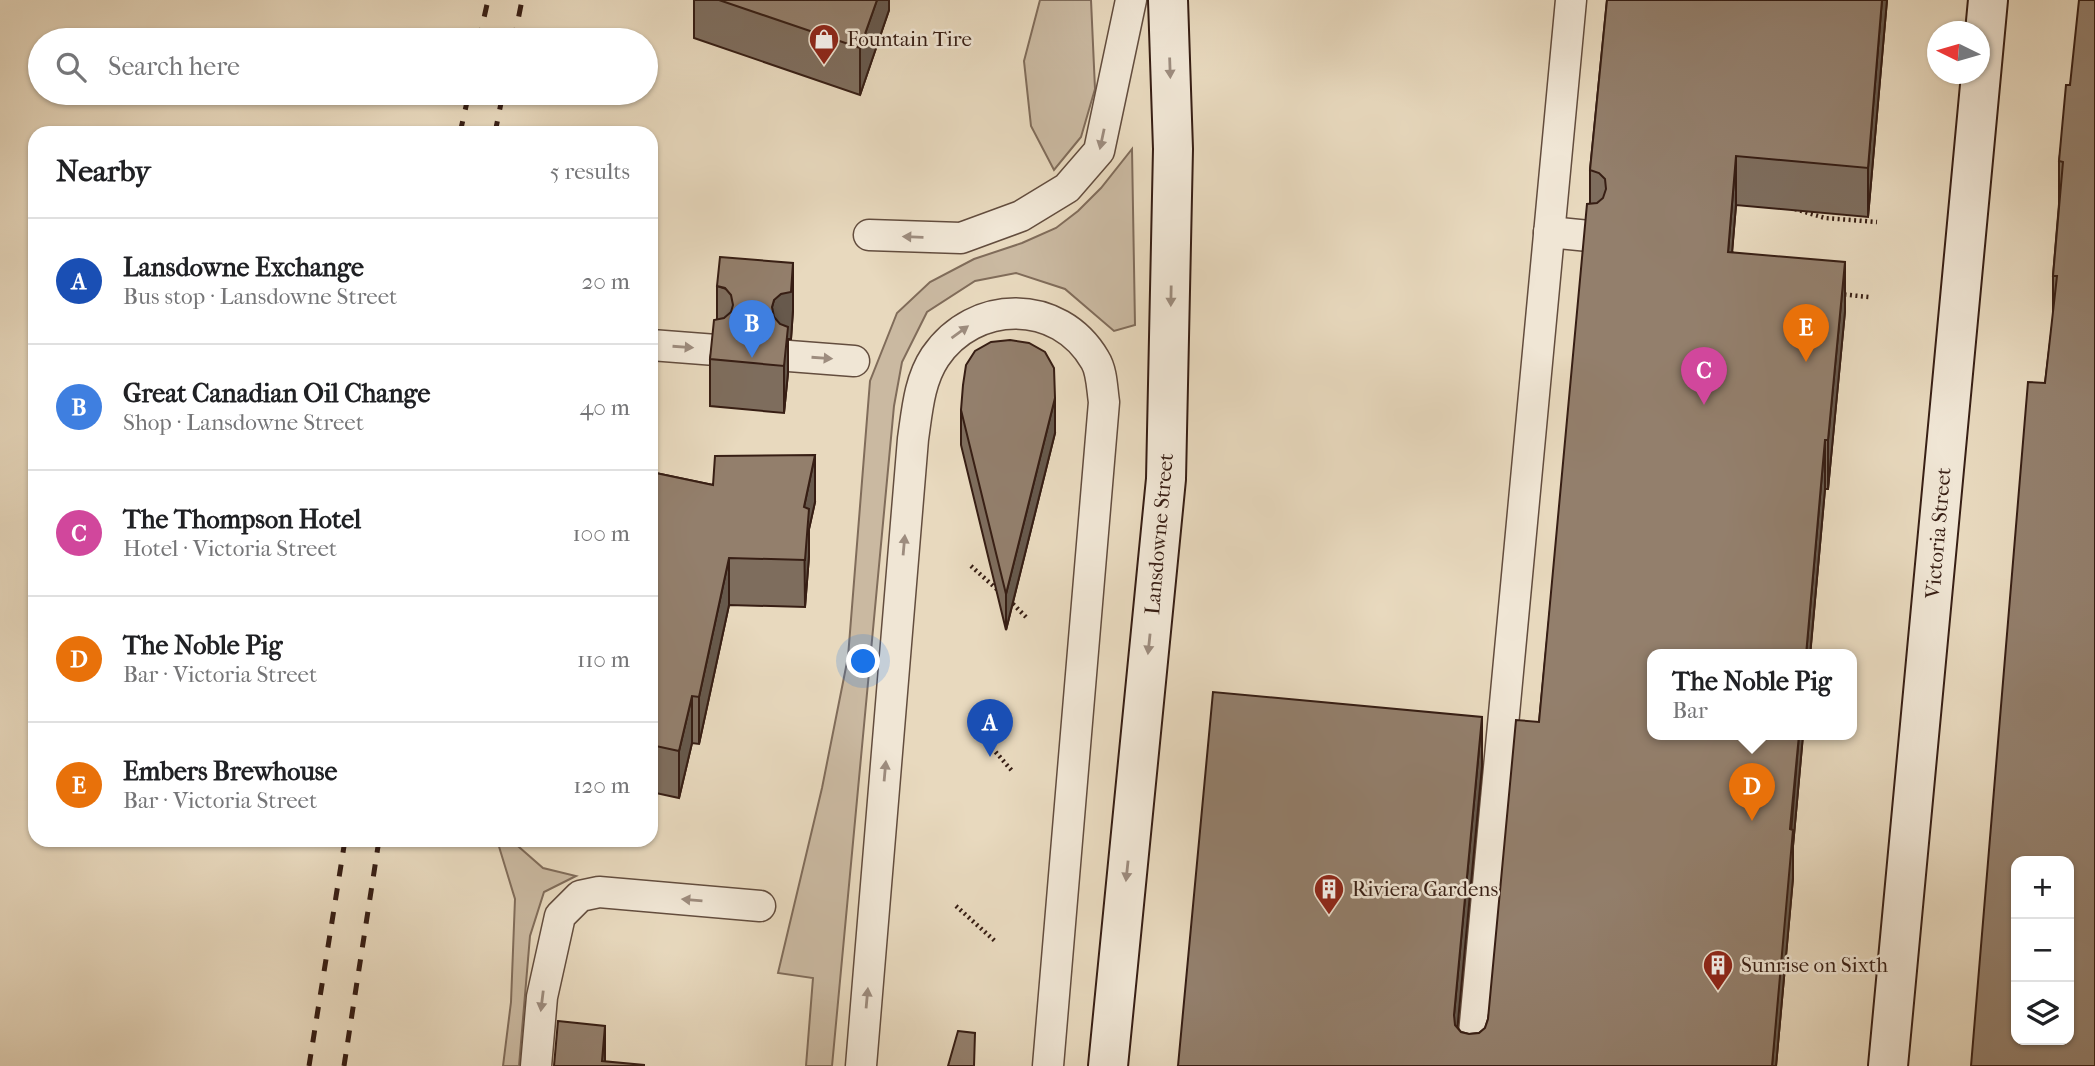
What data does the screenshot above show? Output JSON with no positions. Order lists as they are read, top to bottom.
{
  "streets": {
    "main road": ["Victoria Street", "Lansdowne Street"]
  },
  "one_way": ["Lansdowne Street"],
  "places": {
    "shop": ["Fountain Tire"],
    "building": ["Riviera Gardens", "Sunrise on Sixth"]
  },
  "north": "left",
  "page": {
    "search": "Search here",
    "heading": ["Nearby", "5 results"],
    "list": [
      {
        "mark": "A",
        "name": "Lansdowne Exchange",
        "note": "Bus stop · Lansdowne Street",
        "value": "20 m"
      },
      {
        "mark": "B",
        "name": "Great Canadian Oil Change",
        "note": "Shop · Lansdowne Street",
        "value": "40 m"
      },
      {
        "mark": "C",
        "name": "The Thompson Hotel",
        "note": "Hotel · Victoria Street",
        "value": "100 m"
      },
      {
        "mark": "D",
        "name": "The Noble Pig",
        "note": "Bar · Victoria Street",
        "value": "110 m"
      },
      {
        "mark": "E",
        "name": "Embers Brewhouse",
        "note": "Bar · Victoria Street",
        "value": "120 m"
      }
    ],
    "pins": [
      "B",
      "E",
      "C",
      "A",
      "D"
    ],
    "popup": ["The Noble Pig", "Bar"],
    "map_buttons": ["+", "−"]
  }
}
